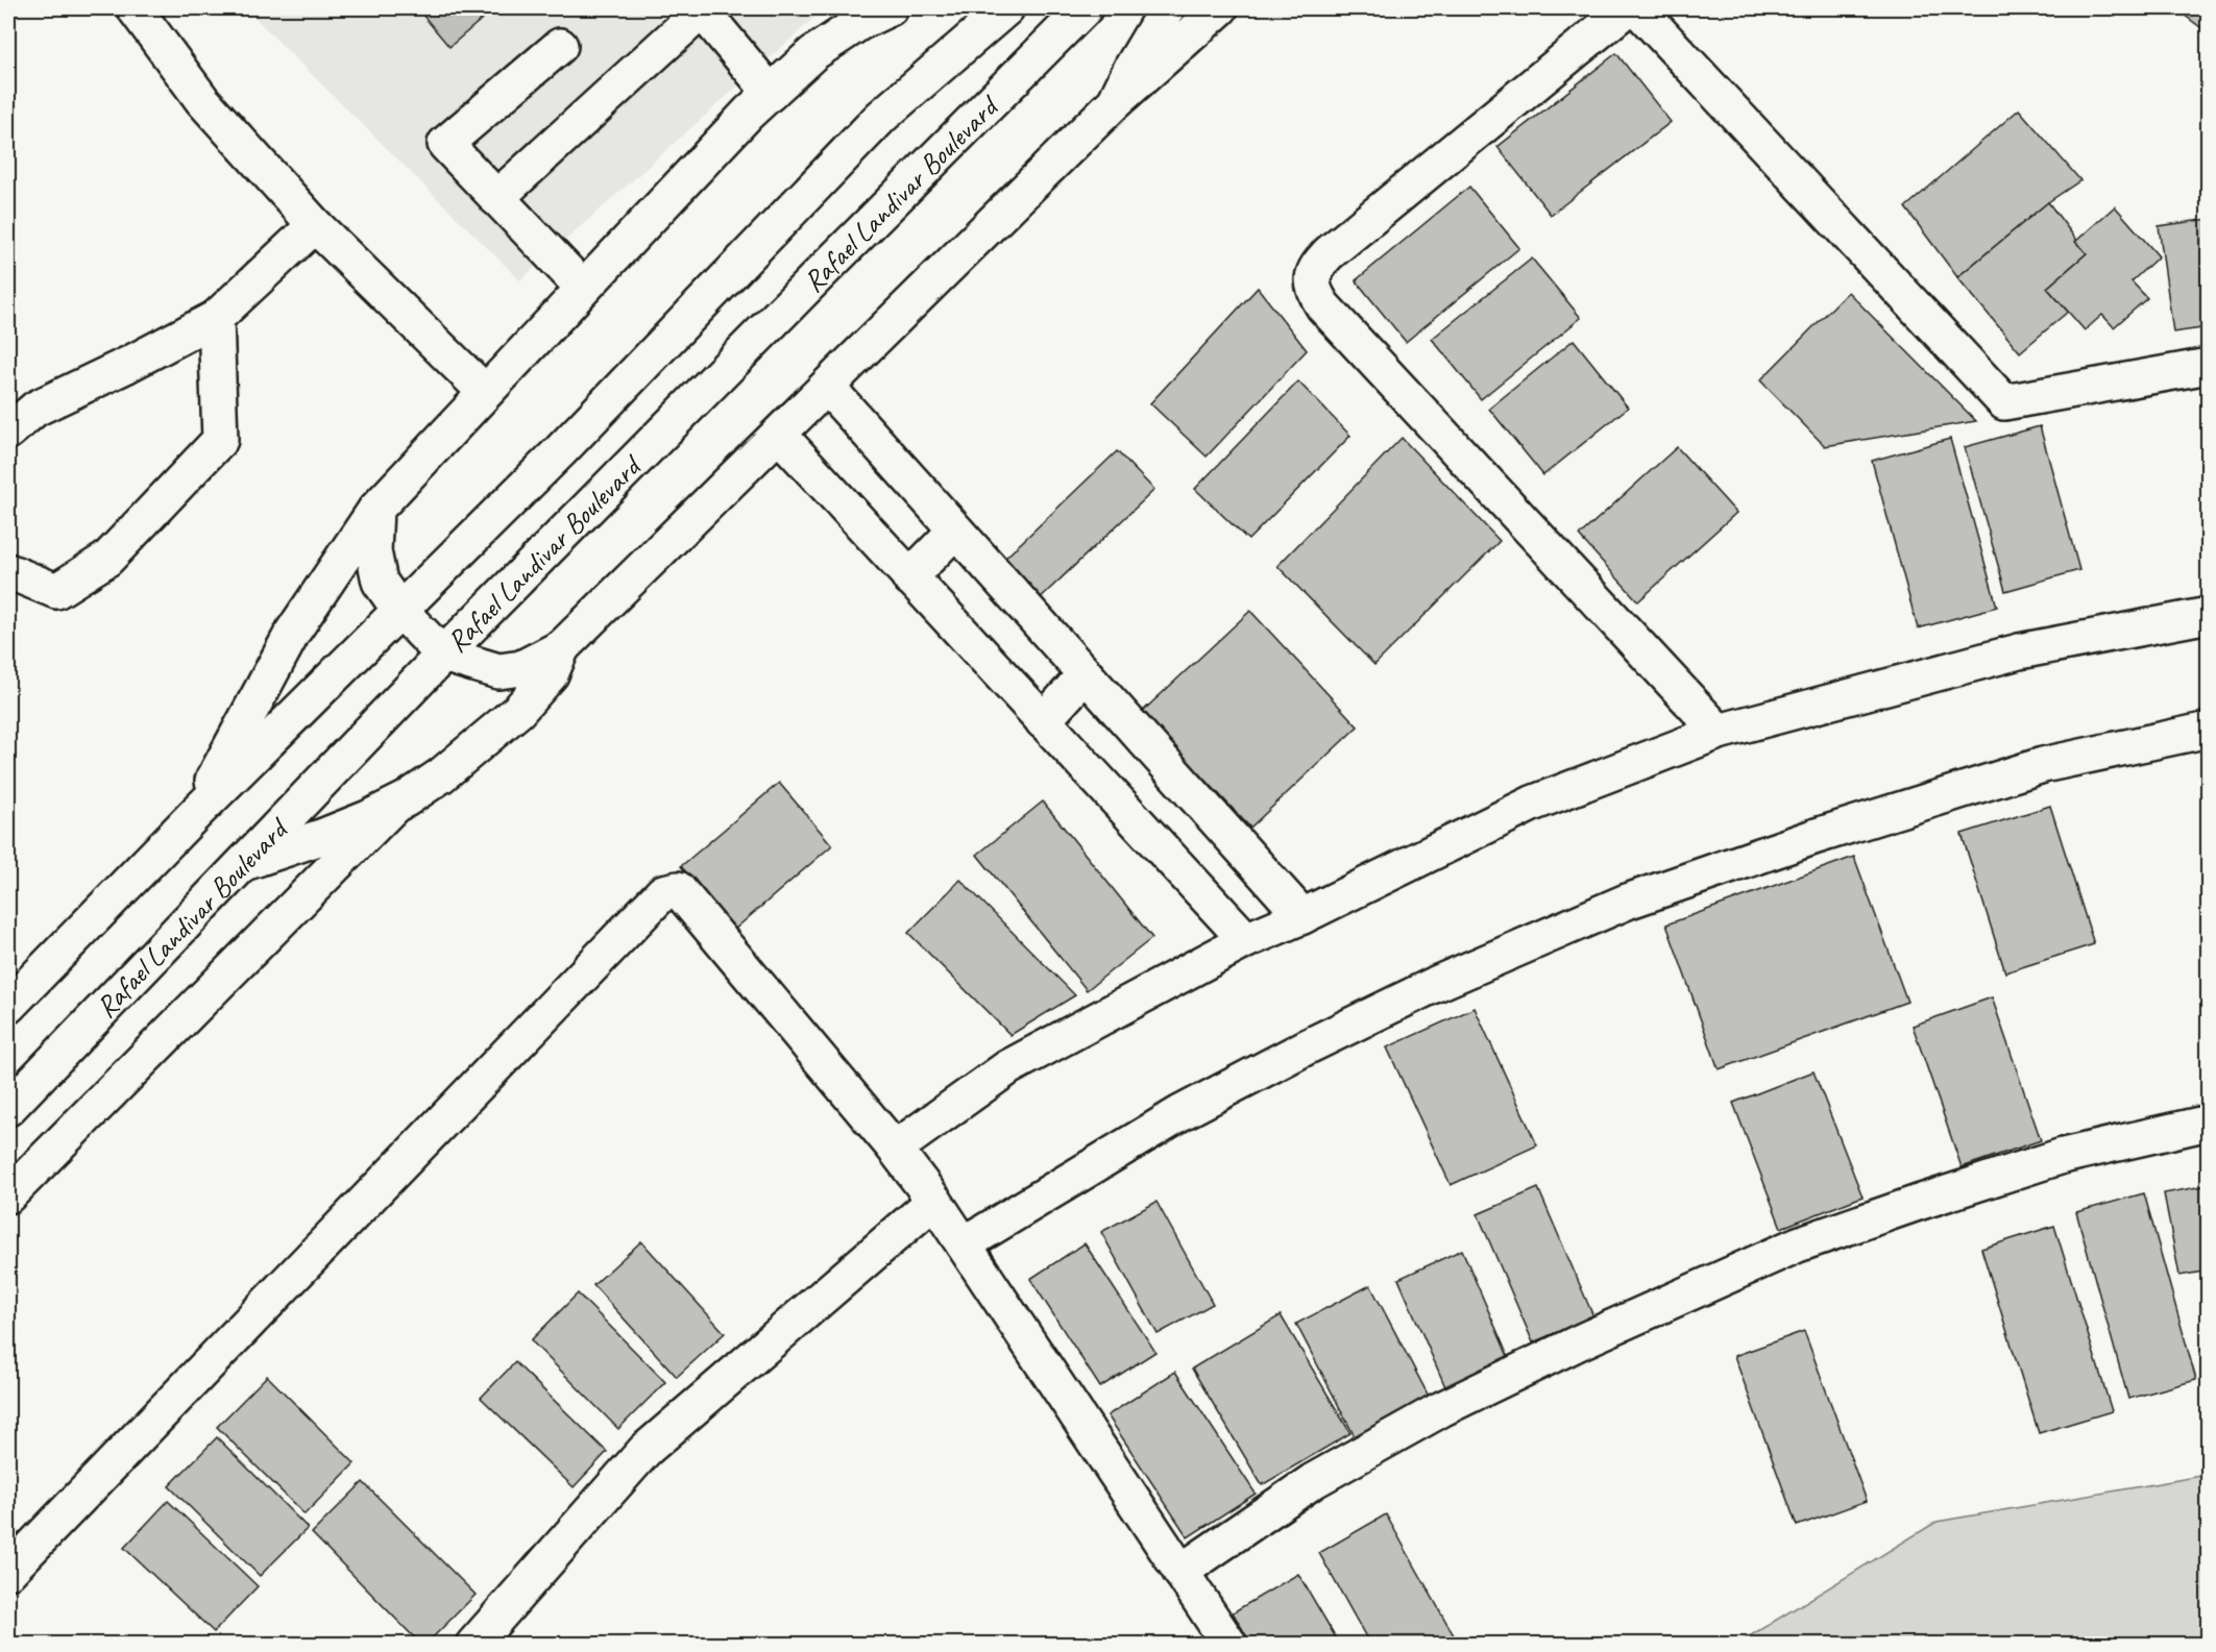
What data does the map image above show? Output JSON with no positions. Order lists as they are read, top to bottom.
{
  "streets": {
    "street": ["Rafael Landivar Boulevard"]
  }
}
